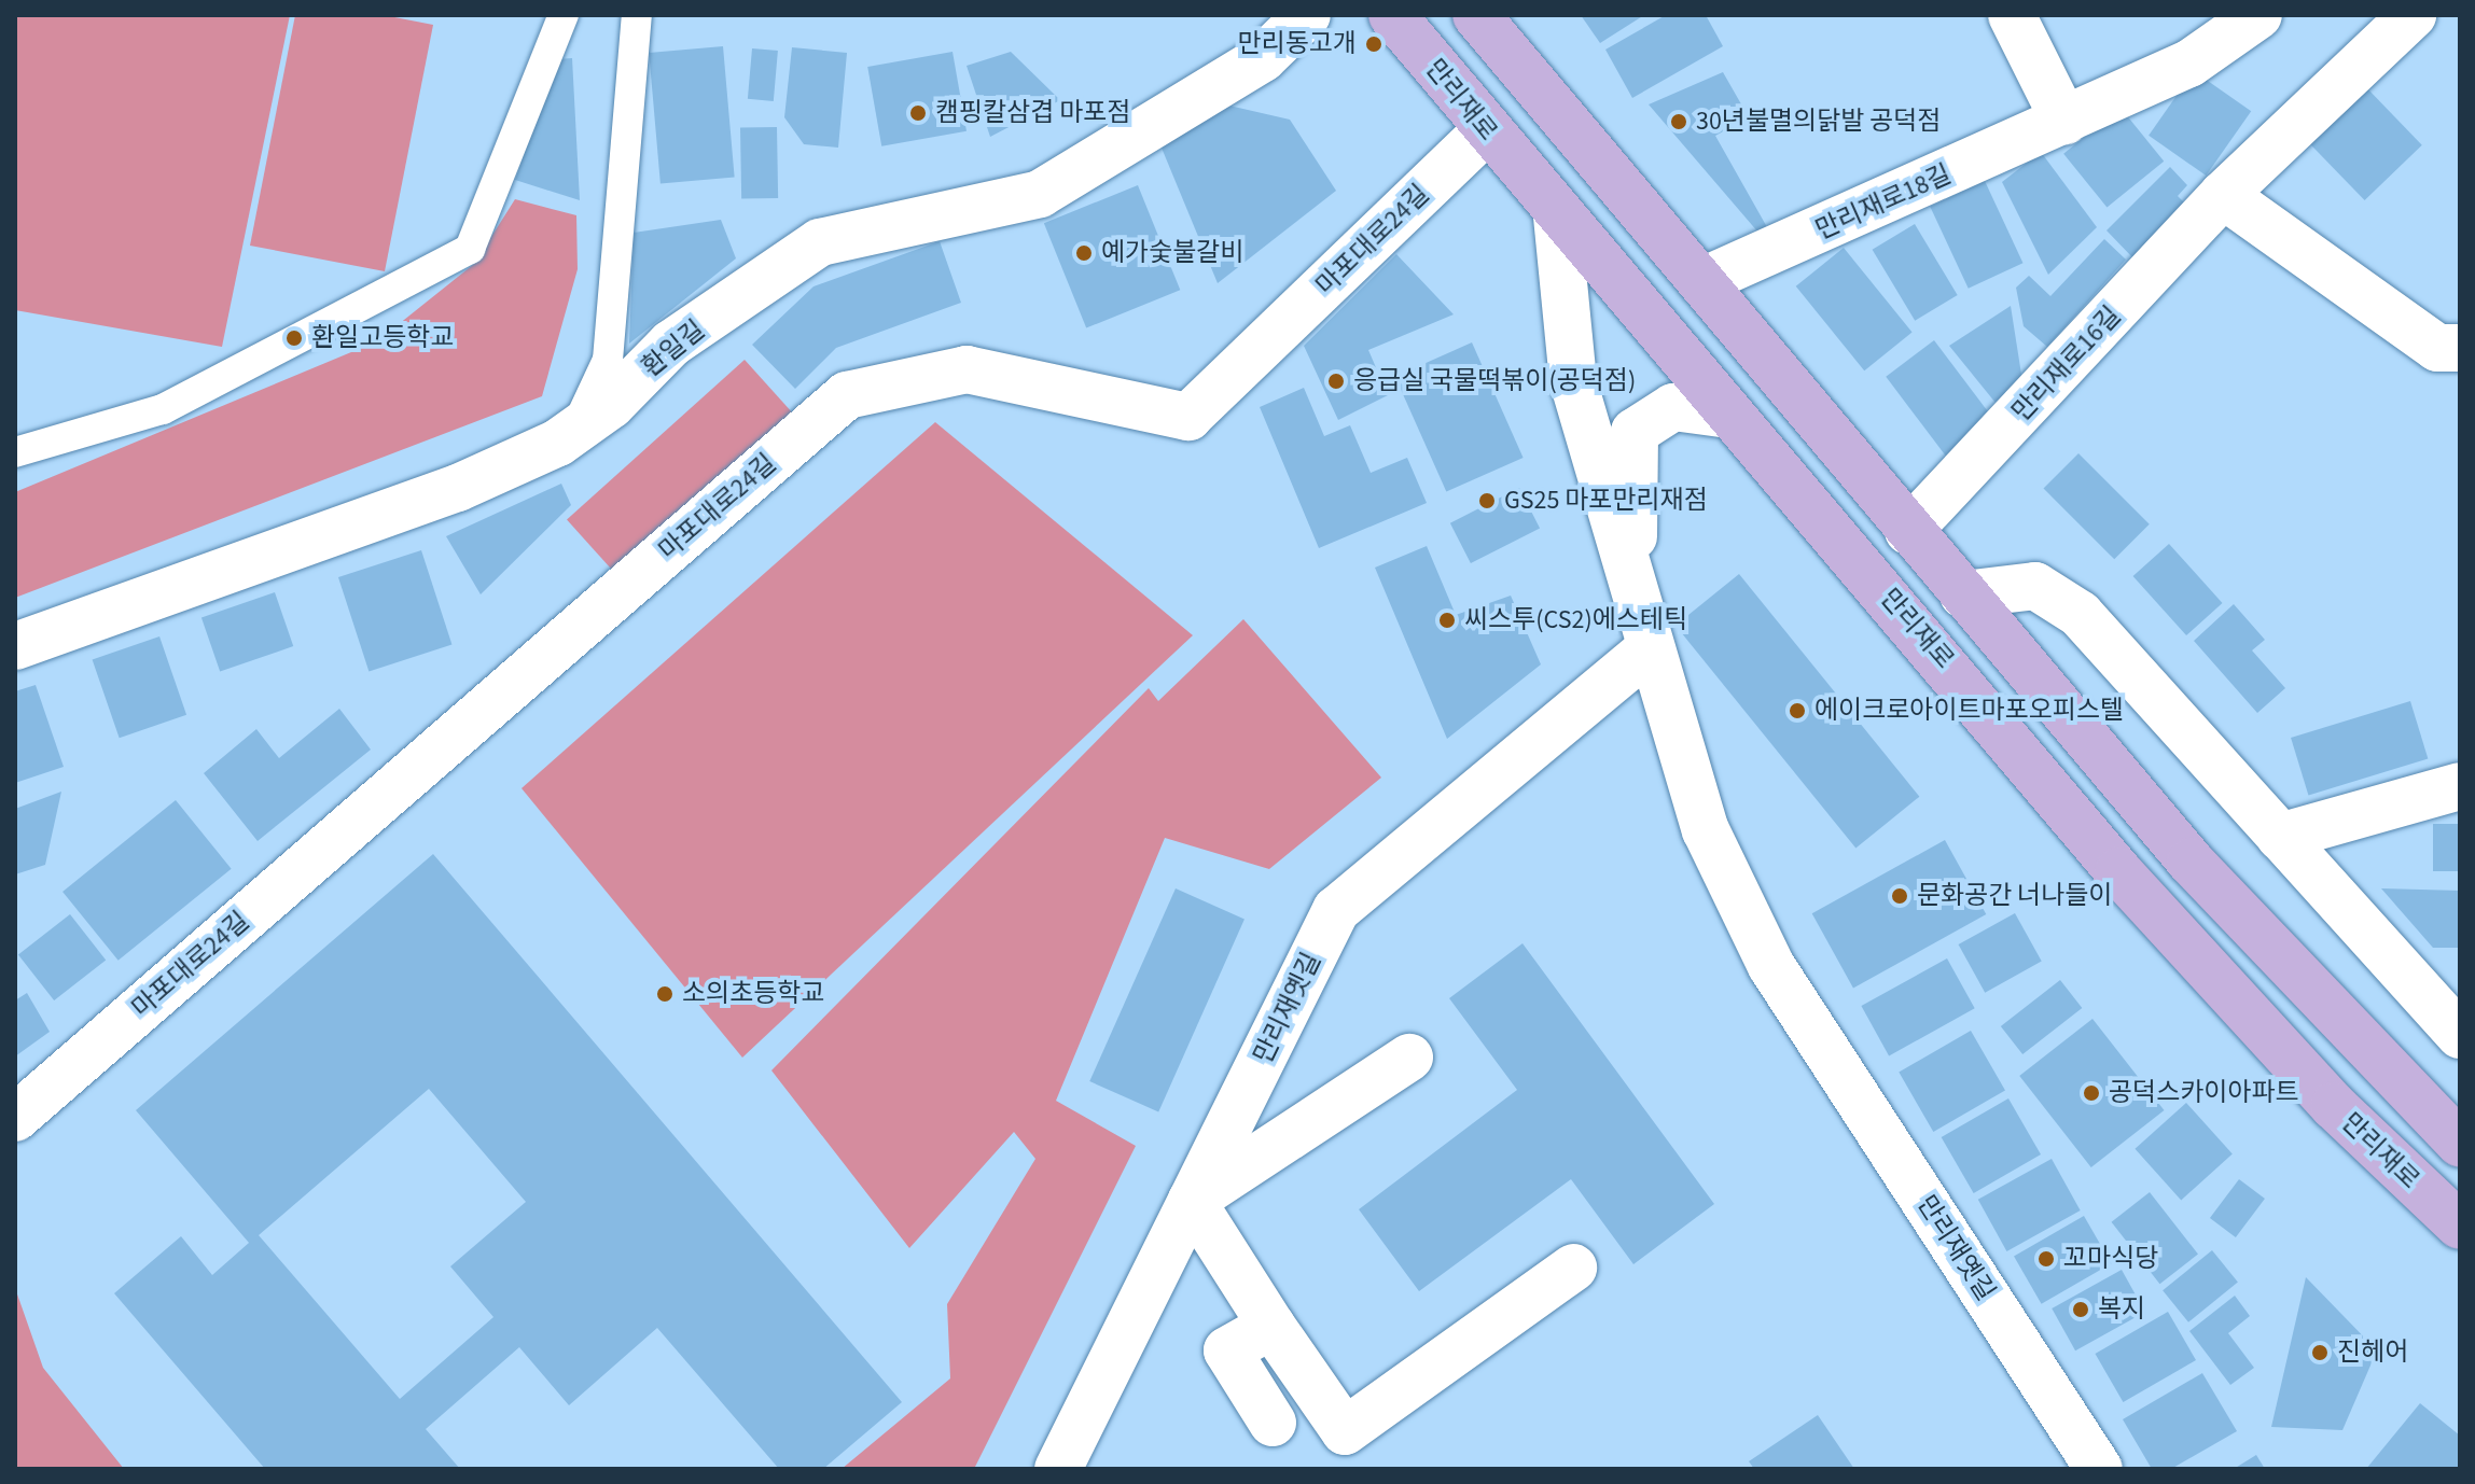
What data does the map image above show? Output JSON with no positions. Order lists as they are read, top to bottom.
{
  "streets": {
    "main road": ["만리재로"],
    "street": [
      "만리재로18길",
      "마포대로24길",
      "환일길",
      "만리재로16길",
      "만리재옛길"
    ]
  },
  "crossings": [
    ["만리재로", "마포대로24길"],
    ["만리재로", "만리재옛길"]
  ],
  "places": [
    "만리동고개",
    "캠핑칼삼겹 마포점",
    "30년불멸의닭발 공덕점",
    "예가숯불갈비",
    "환일고등학교",
    "응급실 국물떡볶이(공덕점)",
    "GS25 마포만리재점",
    "씨스투(CS2)에스테틱",
    "에이크로아이트마포오피스텔",
    "문화공간 너나들이",
    "소의초등학교",
    "공덕스카이아파트",
    "꼬마식당",
    "복지",
    "진헤어"
  ]
}
